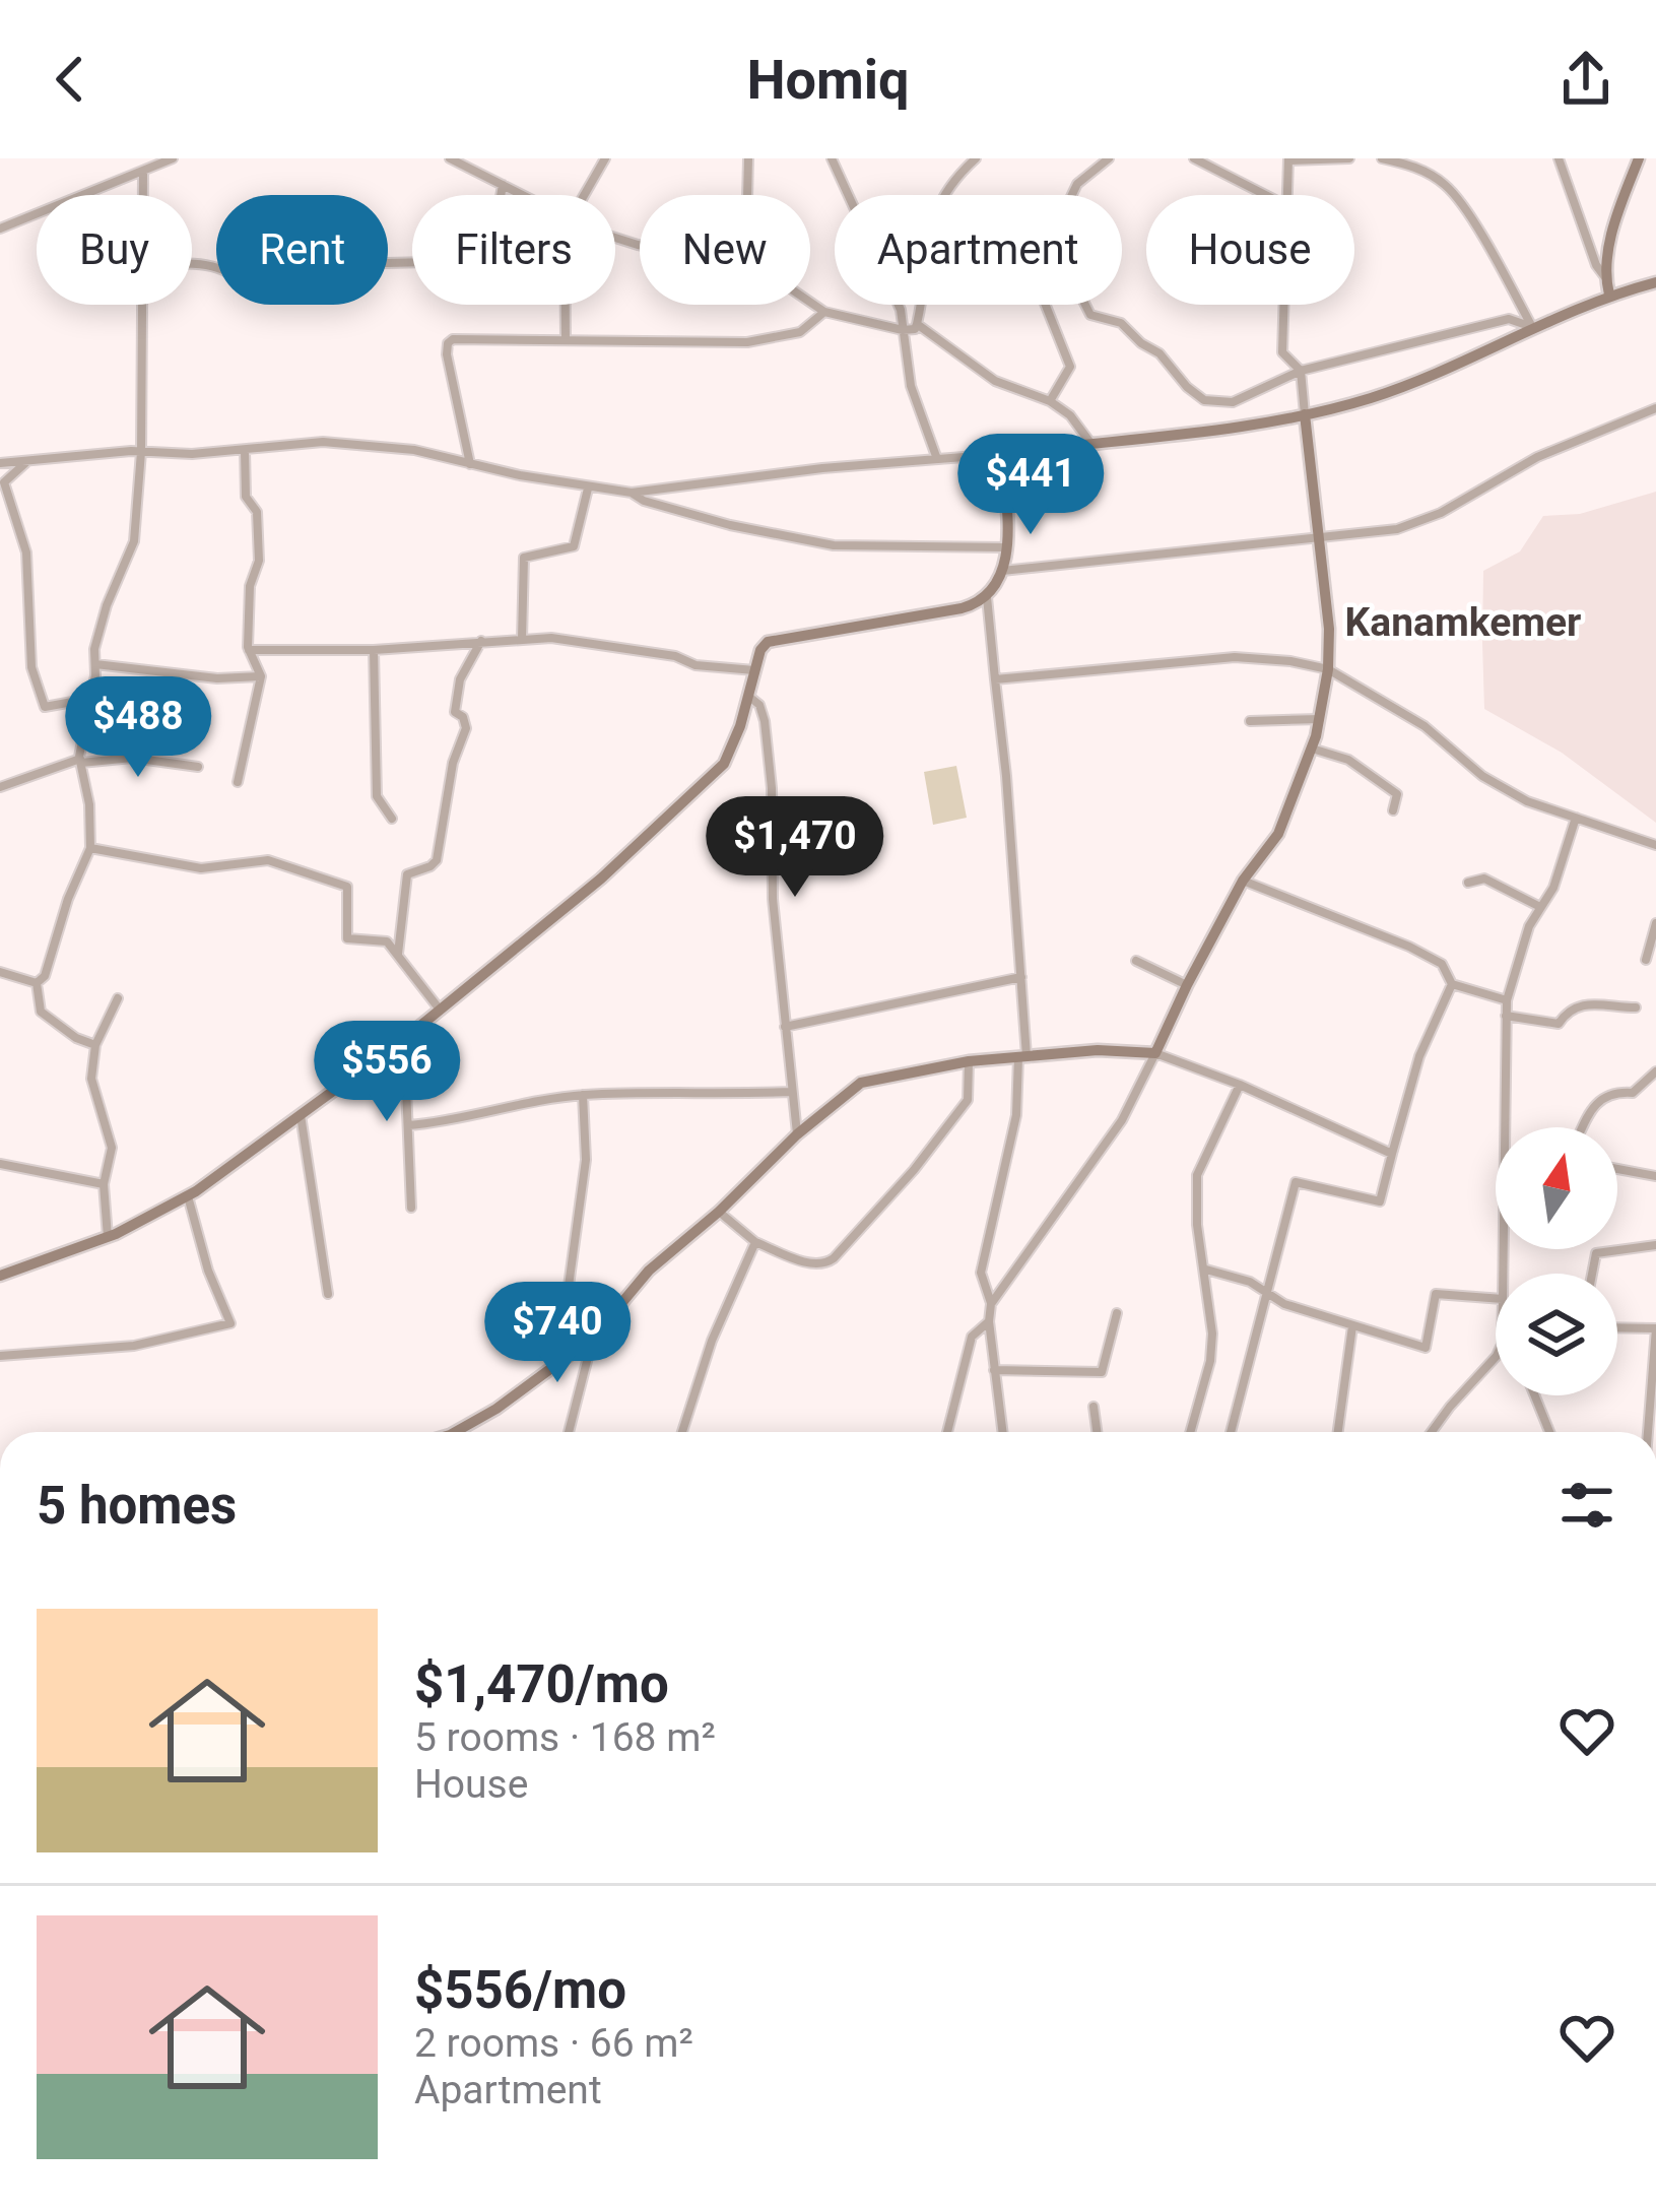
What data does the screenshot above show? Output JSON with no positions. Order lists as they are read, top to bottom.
{
  "districts": ["Kanamkemer"],
  "north": "top",
  "page": {
    "header": "Homiq",
    "chip": [
      "Buy",
      "Rent",
      "Filters",
      "New",
      "Apartment",
      "House"
    ],
    "price": [
      "$441",
      "$488",
      "$1,470",
      "$556",
      "$740"
    ],
    "heading": "5 homes",
    "list": [
      {
        "name": "$1,470/mo",
        "note": "5 rooms · 168 m² · House"
      },
      {
        "name": "$556/mo",
        "note": "2 rooms · 66 m² · Apartment"
      }
    ]
  }
}
